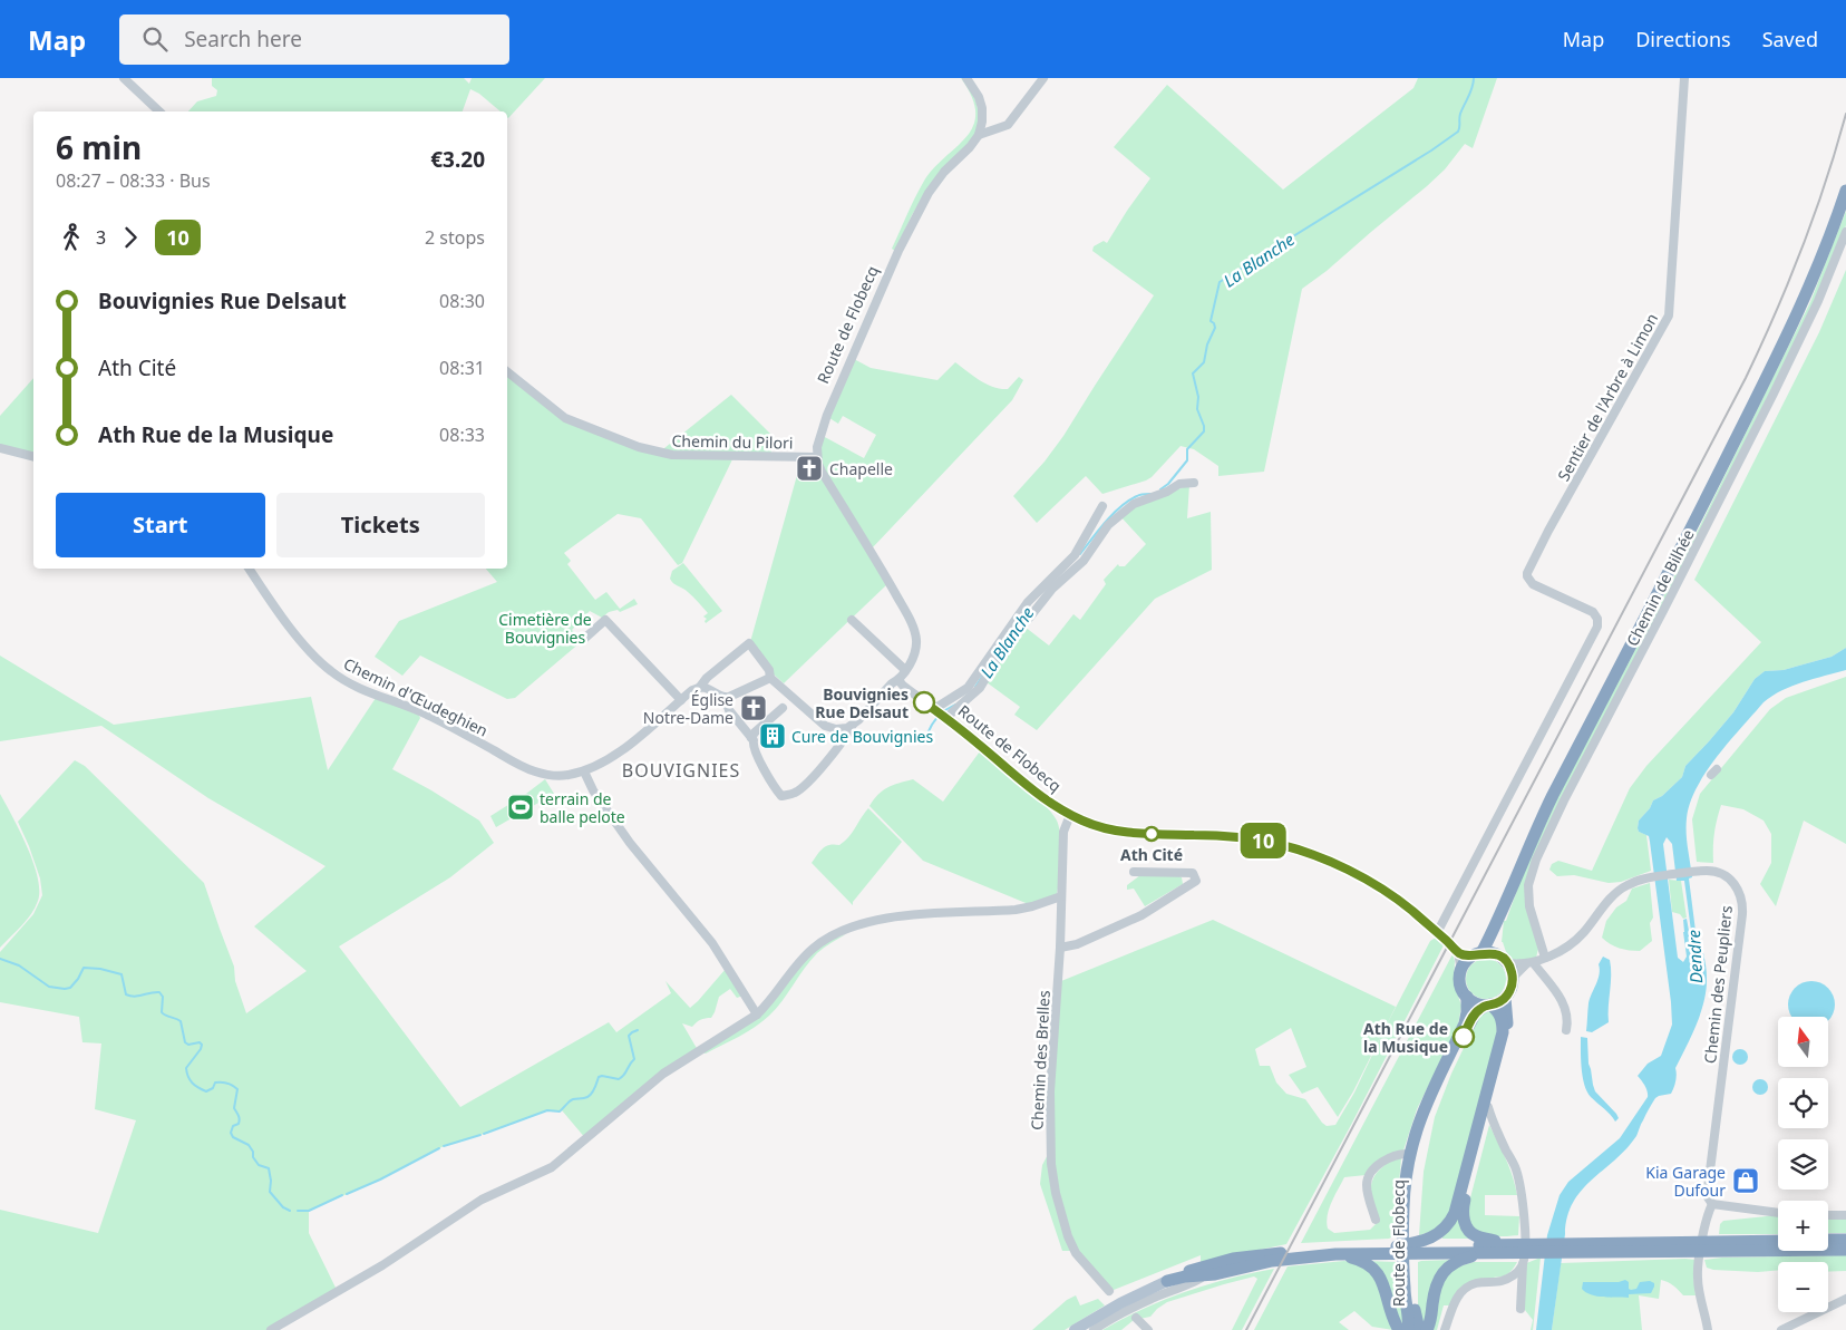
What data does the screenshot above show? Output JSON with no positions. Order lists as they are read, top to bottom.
{
  "streets": {
    "highway": ["Route de Flobecq"],
    "street": [
      "Sentier de l'Arbre à Limon",
      "Chemin du Pilori",
      "Chemin de Bilhée",
      "Chemin d'Œudeghien",
      "Chemin des Peupliers",
      "Chemin des Brelles"
    ]
  },
  "crossings": [
    ["Route de Flobecq", "Sentier de l'Arbre à Limon"],
    ["Route de Flobecq", "Chemin du Pilori"],
    ["Route de Flobecq", "Chemin des Peupliers"],
    ["Route de Flobecq", "Chemin des Brelles"],
    ["Chemin de Bilhée", "Chemin des Peupliers"]
  ],
  "districts": ["BOUVIGNIES"],
  "water": ["La Blanche", "Dendre"],
  "parks": ["Cimetière de Bouvignies"],
  "places": {
    "church": ["Chapelle", "Église Notre-Dame"],
    "other": ["Bouvignies Rue Delsaut", "Ath Cité", "Ath Rue de la Musique"],
    "building": ["Cure de Bouvignies"],
    "sports": ["terrain de balle pelote"],
    "shop": ["Kia Garage Dufour"]
  },
  "lines": ["bus line 10"],
  "north": "top",
  "page": {
    "header": "Map",
    "search": "Search here",
    "nav": ["Map", "Directions", "Saved"],
    "on_map": "10",
    "heading": ["6 min", "08:27 – 08:33 · Bus", "€3.20"],
    "legs": ["3", "10", "2 stops"],
    "list": [
      {
        "name": "Bouvignies Rue Delsaut",
        "value": "08:30"
      },
      {
        "name": "Ath Cité",
        "value": "08:31"
      },
      {
        "name": "Ath Rue de la Musique",
        "value": "08:33"
      }
    ],
    "buttons": ["Start", "Tickets"],
    "map_buttons": ["+", "−"]
  }
}
